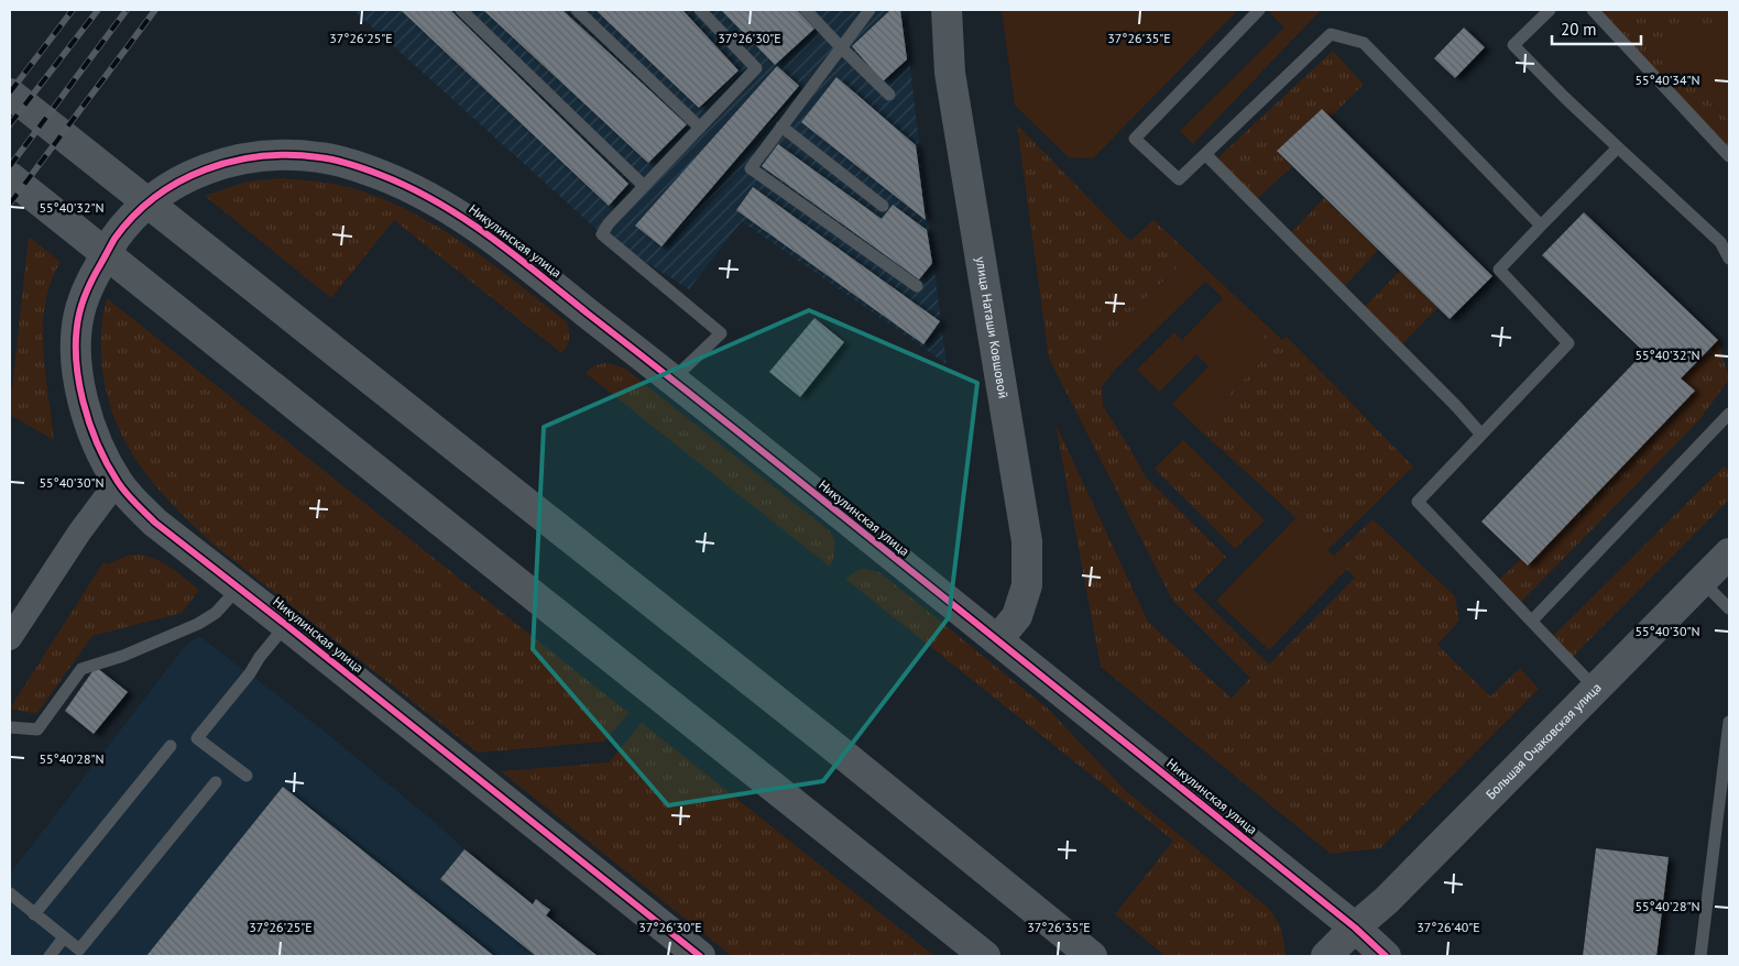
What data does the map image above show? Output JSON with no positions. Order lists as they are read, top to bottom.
{
  "streets": {
    "street": ["Никулинская улица", "улица Наташи Ковшовой", "Большая Очаковская улица"]
  },
  "crossings": [
    ["Никулинская улица", "улица Наташи Ковшовой"],
    ["Никулинская улица", "Большая Очаковская улица"]
  ],
  "scale_bar": "20 m",
  "coordinates": [
    "37°26'25\"E",
    "37°26'30\"E",
    "37°26'35\"E",
    "55°40'34\"N",
    "55°40'32\"N",
    "55°40'30\"N",
    "55°40'28\"N",
    "37°26'40\"E"
  ]
}
